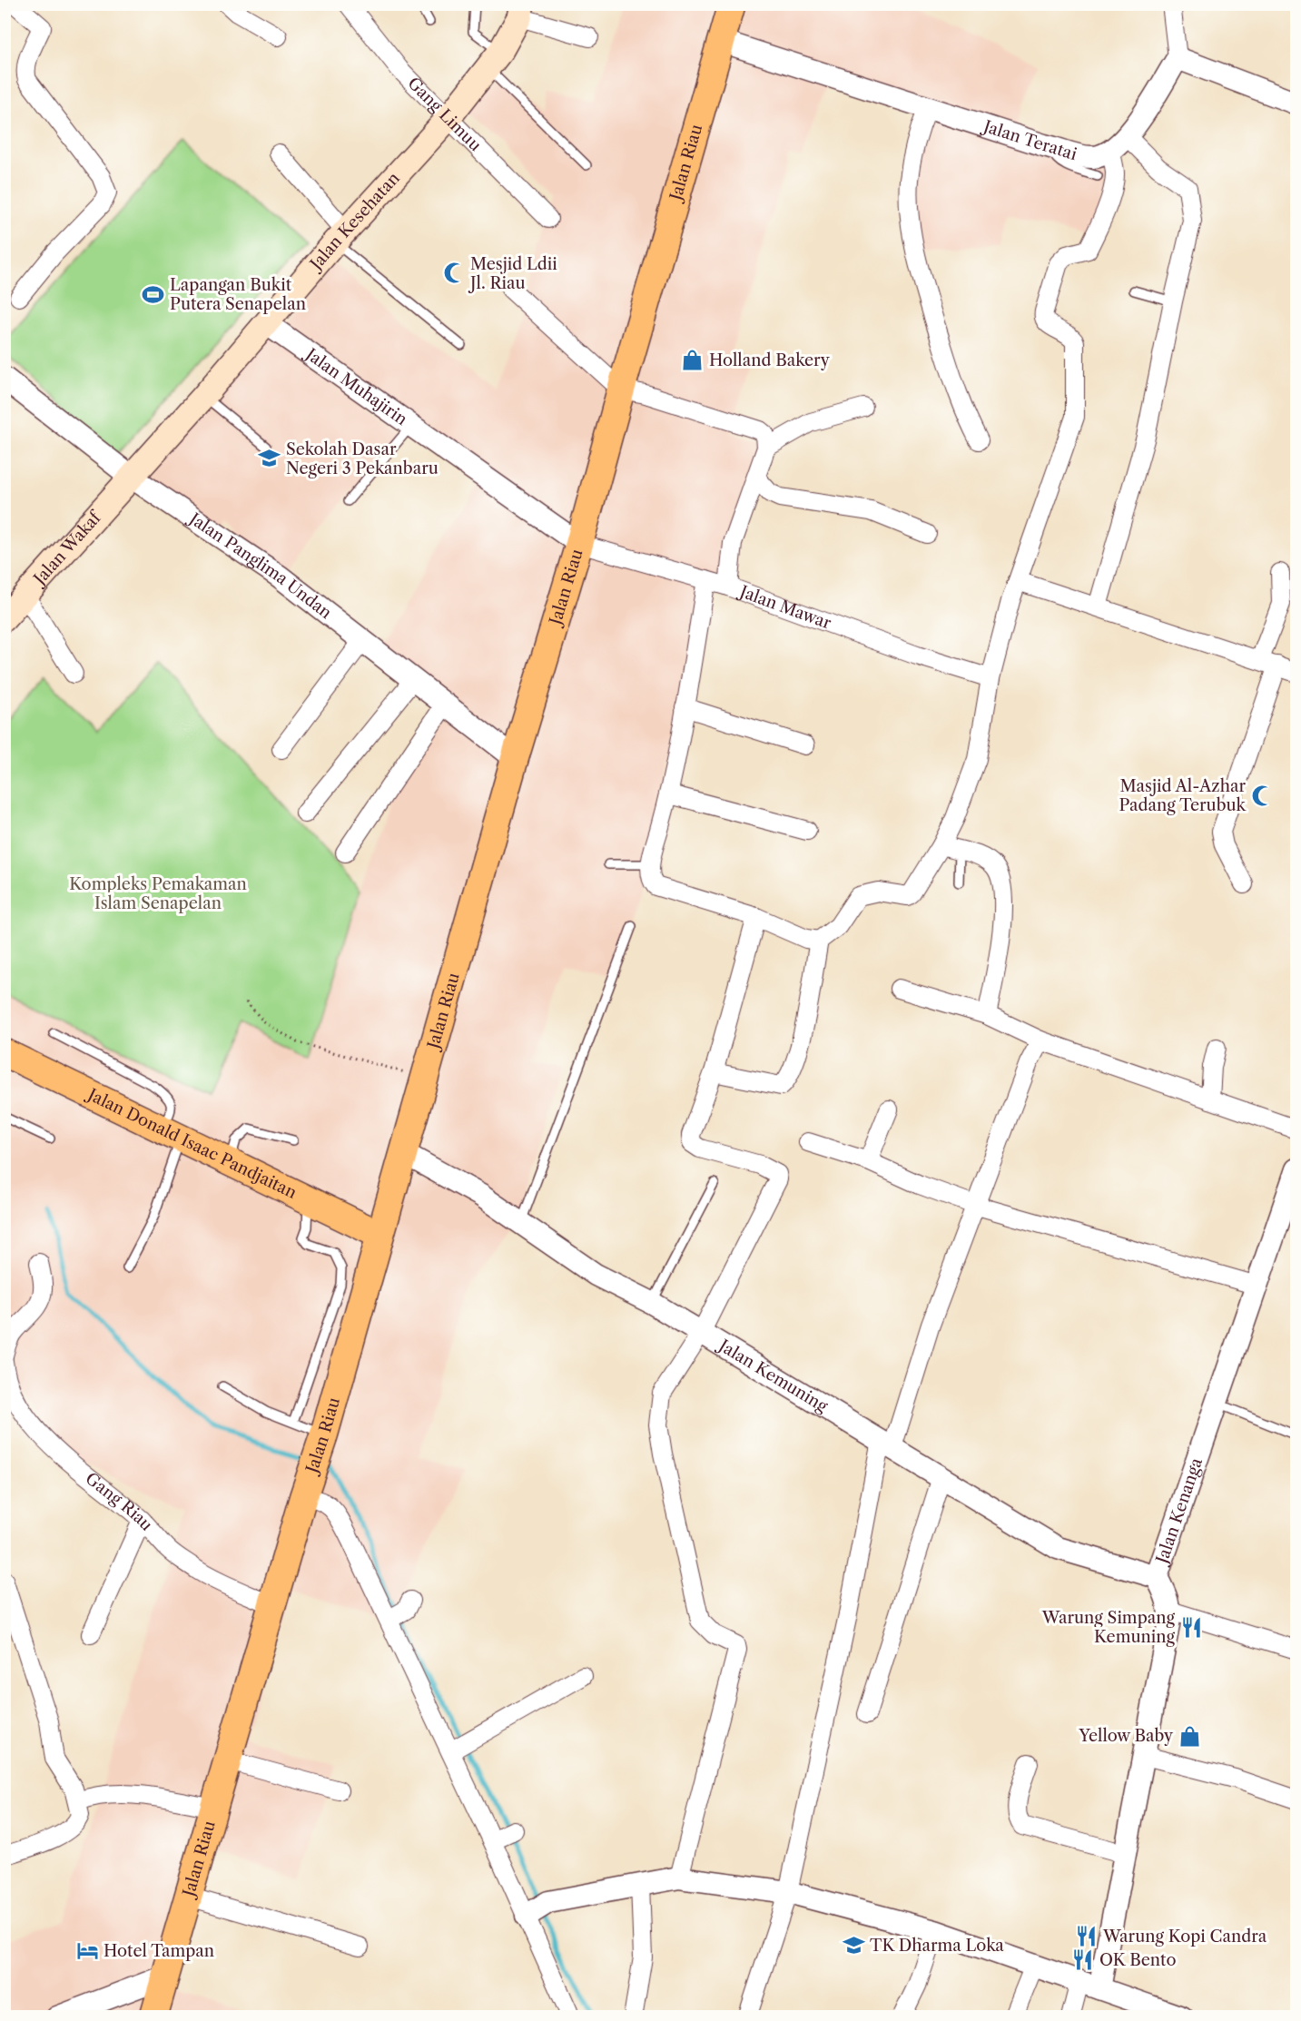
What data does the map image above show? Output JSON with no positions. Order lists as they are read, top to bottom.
{
  "streets": {
    "main road": [
      "Jalan Riau",
      "Jalan Kesehatan",
      "Jalan Wakaf",
      "Jalan Donald Isaac Pandjaitan"
    ],
    "street": [
      "Gang Limuu",
      "Jalan Teratai",
      "Jalan Muhajirin",
      "Jalan Panglima Undan",
      "Jalan Mawar",
      "Jalan Kemuning",
      "Gang Riau",
      "Jalan Kenanga"
    ]
  },
  "crossings": [
    ["Gang Limuu", "Jalan Kesehatan"],
    ["Jalan Teratai", "Jalan Riau"],
    ["Jalan Riau", "Jalan Muhajirin"],
    ["Jalan Riau", "Jalan Panglima Undan"],
    ["Jalan Riau", "Jalan Mawar"],
    ["Jalan Riau", "Jalan Donald Isaac Pandjaitan"],
    ["Jalan Riau", "Jalan Kemuning"],
    ["Jalan Riau", "Gang Riau"],
    ["Jalan Kesehatan", "Jalan Muhajirin"],
    ["Jalan Kesehatan", "Jalan Wakaf"],
    ["Jalan Kesehatan", "Jalan Panglima Undan"],
    ["Jalan Muhajirin", "Jalan Mawar"],
    ["Jalan Wakaf", "Jalan Panglima Undan"],
    ["Jalan Kemuning", "Jalan Kenanga"]
  ],
  "parks": ["Kompleks Pemakaman Islam Senapelan"],
  "places": {
    "mosque": ["Mesjid Ldii Jl. Riau", "Masjid Al-Azhar Padang Terubuk"],
    "sports": ["Lapangan Bukit Putera Senapelan"],
    "shop": ["Holland Bakery", "Yellow Baby"],
    "school or university": ["Sekolah Dasar Negeri 3 Pekanbaru", "TK Dharma Loka"],
    "restaurant": ["Warung Simpang Kemuning", "Warung Kopi Candra", "OK Bento"],
    "hotel": ["Hotel Tampan"]
  }
}
